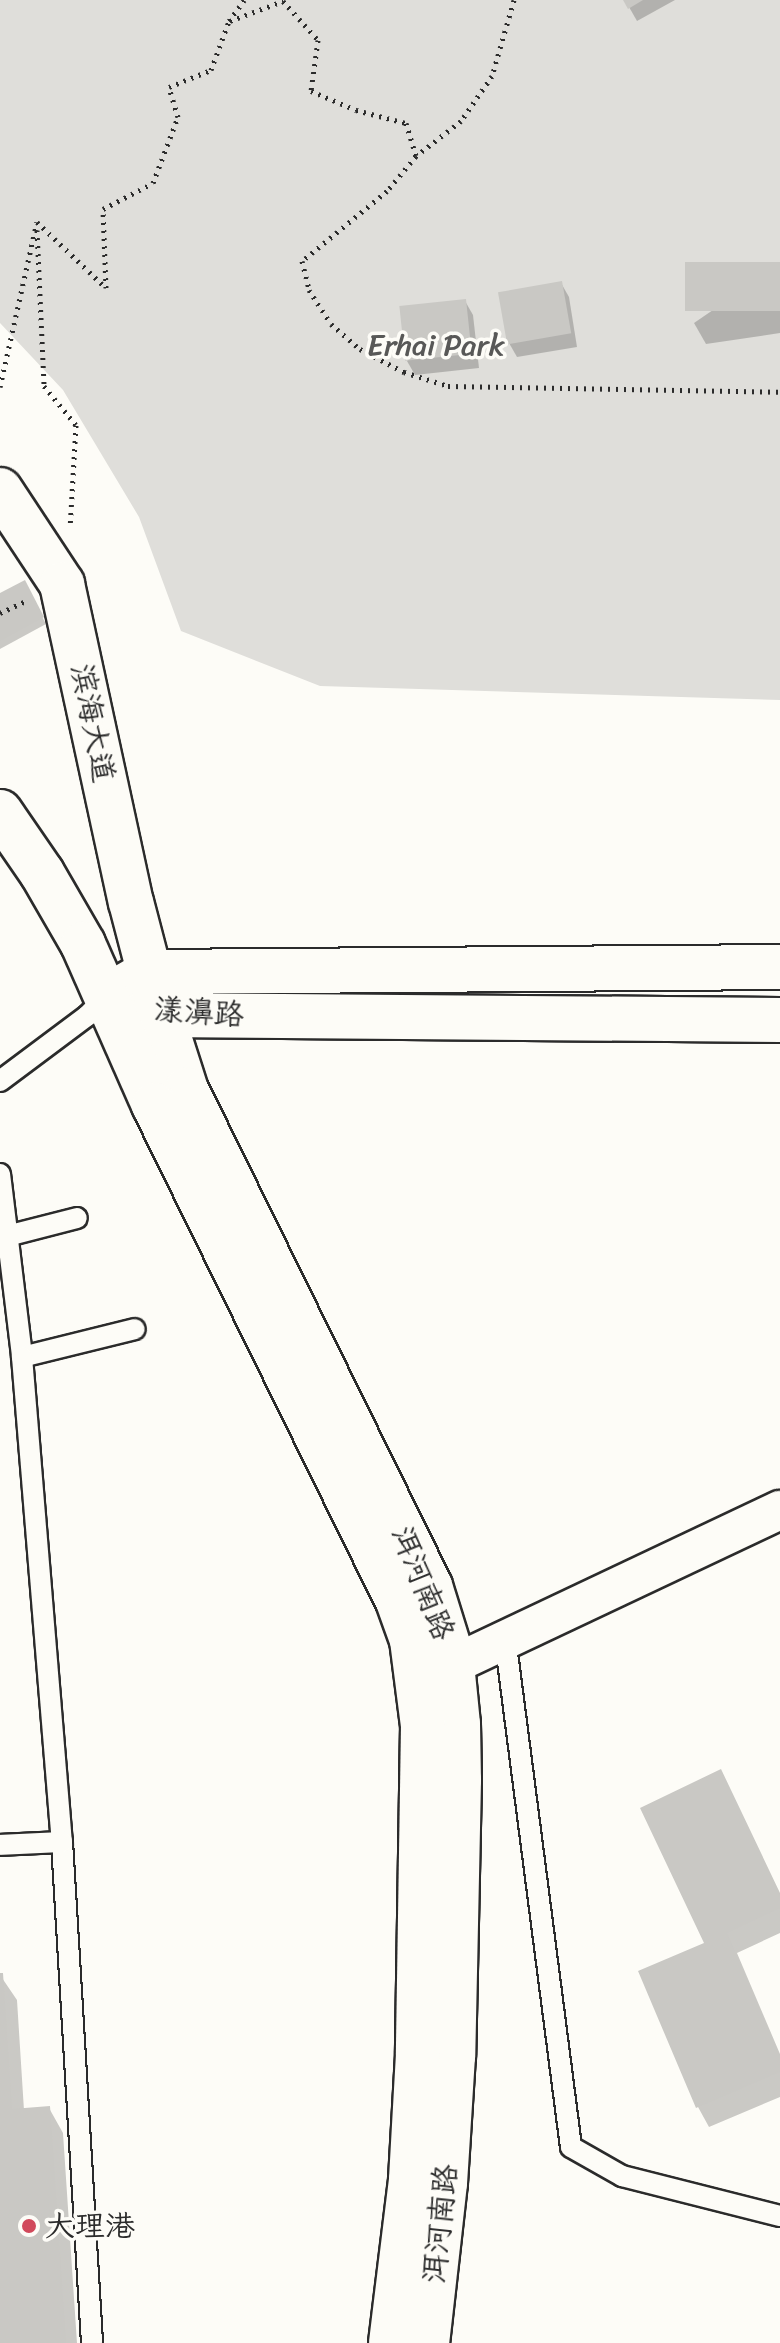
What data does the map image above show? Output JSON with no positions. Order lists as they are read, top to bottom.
{
  "streets": {
    "main road": ["滨海大道", "漾濞路", "洱河南路"]
  },
  "crossings": [
    ["滨海大道", "漾濞路"],
    ["滨海大道", "洱河南路"],
    ["漾濞路", "洱河南路"]
  ],
  "parks": ["Erhai Park"],
  "places": ["大理港"]
}
